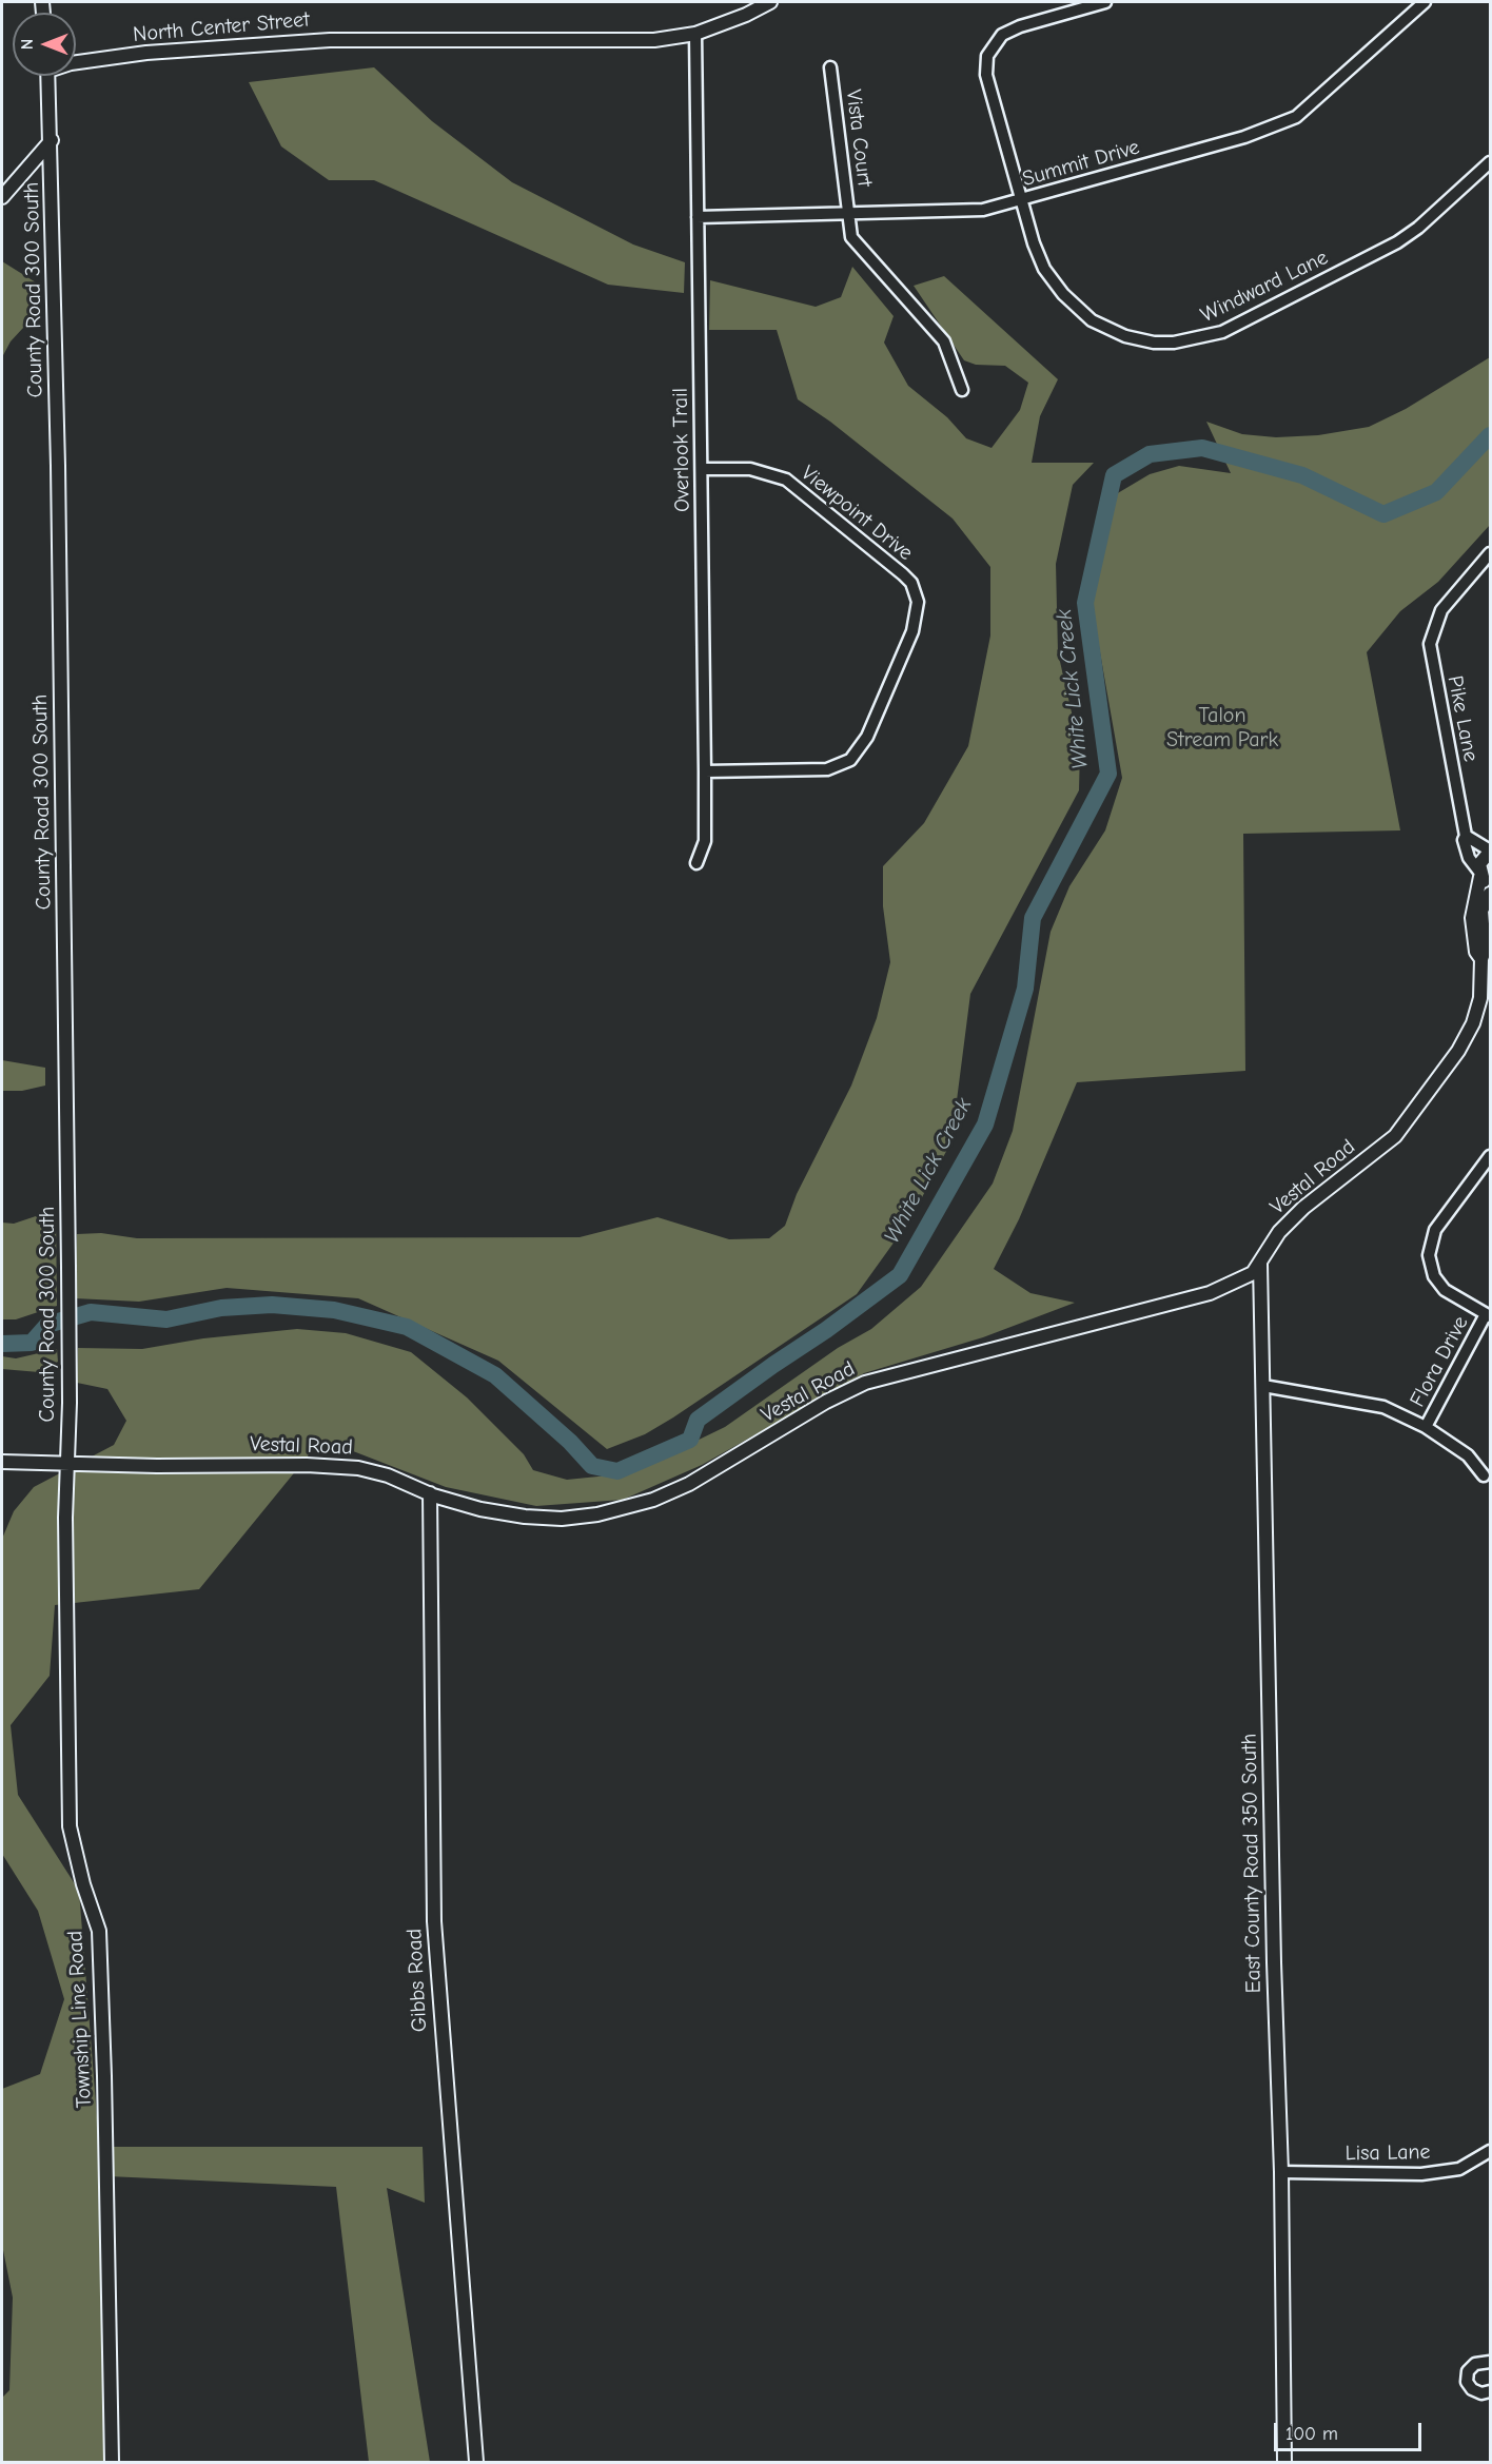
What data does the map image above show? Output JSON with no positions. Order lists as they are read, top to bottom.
{
  "streets": {
    "street": [
      "North Center Street",
      "Vista Court",
      "Summit Drive",
      "Windward Lane",
      "County Road 300 South",
      "Overlook Trail",
      "Viewpoint Drive",
      "Pike Lane",
      "Vestal Road",
      "Flora Drive",
      "East County Road 350 South",
      "Gibbs Road",
      "Township Line Road",
      "Lisa Lane"
    ]
  },
  "crossings": [
    ["North Center Street", "Overlook Trail"],
    ["Vista Court", "Summit Drive"],
    ["Summit Drive", "Windward Lane"],
    ["Summit Drive", "Overlook Trail"],
    ["County Road 300 South", "Vestal Road"],
    ["County Road 300 South", "Township Line Road"],
    ["Overlook Trail", "Viewpoint Drive"],
    ["Pike Lane", "Vestal Road"],
    ["Vestal Road", "East County Road 350 South"],
    ["Vestal Road", "Gibbs Road"],
    ["Vestal Road", "Township Line Road"],
    ["East County Road 350 South", "Lisa Lane"]
  ],
  "water": ["White Lick Creek"],
  "parks": ["Talon Stream Park"],
  "scale_bar": "100 m",
  "north": "left"
}
